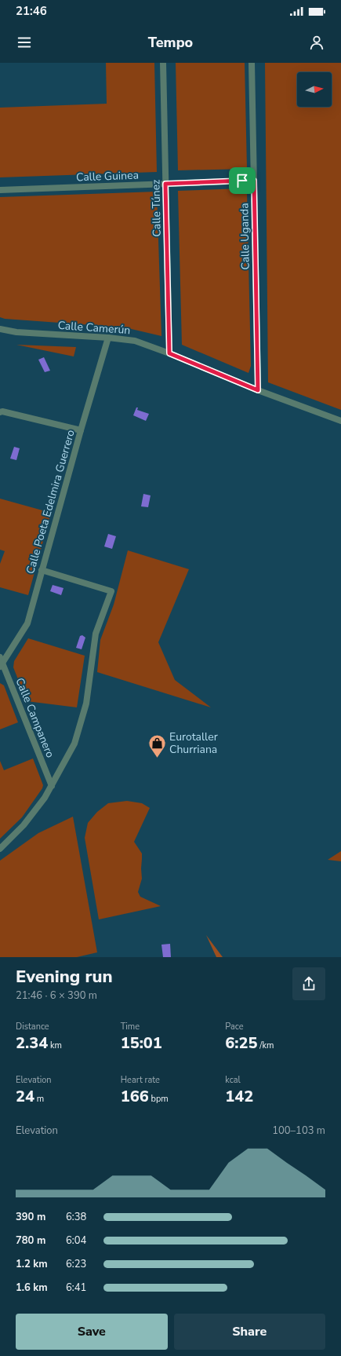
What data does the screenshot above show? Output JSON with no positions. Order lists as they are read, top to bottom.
{
  "streets": {
    "street": [
      "Calle Guinea",
      "Calle Túnez",
      "Calle Uganda",
      "Calle Camerún",
      "Calle Poeta Edelmira Guerrero",
      "Calle Campanero"
    ]
  },
  "crossings": [
    ["Calle Guinea", "Calle Túnez"],
    ["Calle Guinea", "Calle Uganda"],
    ["Calle Túnez", "Calle Camerún"],
    ["Calle Uganda", "Calle Camerún"],
    ["Calle Camerún", "Calle Poeta Edelmira Guerrero"],
    ["Calle Poeta Edelmira Guerrero", "Calle Campanero"]
  ],
  "places": {
    "shop": ["Eurotaller Churriana"]
  },
  "north": "right",
  "page": {
    "status": "21:46",
    "header": "Tempo",
    "heading": ["Evening run", "21:46 · 6 × 390 m"],
    "stats": [
      ["Distance", "2.34 km"],
      ["Time", "15:01"],
      ["Pace", "6:25 /km"],
      ["Elevation", "24 m"],
      ["Heart rate", "166 bpm"],
      ["kcal", "142"]
    ],
    "chart": ["Elevation", "100–103 m"],
    "list": [
      {
        "name": "390 m",
        "note": "6:38"
      },
      {
        "name": "780 m",
        "note": "6:04"
      },
      {
        "name": "1.2 km",
        "note": "6:23"
      },
      {
        "name": "1.6 km",
        "note": "6:41"
      }
    ],
    "buttons": ["Save", "Share"]
  }
}
